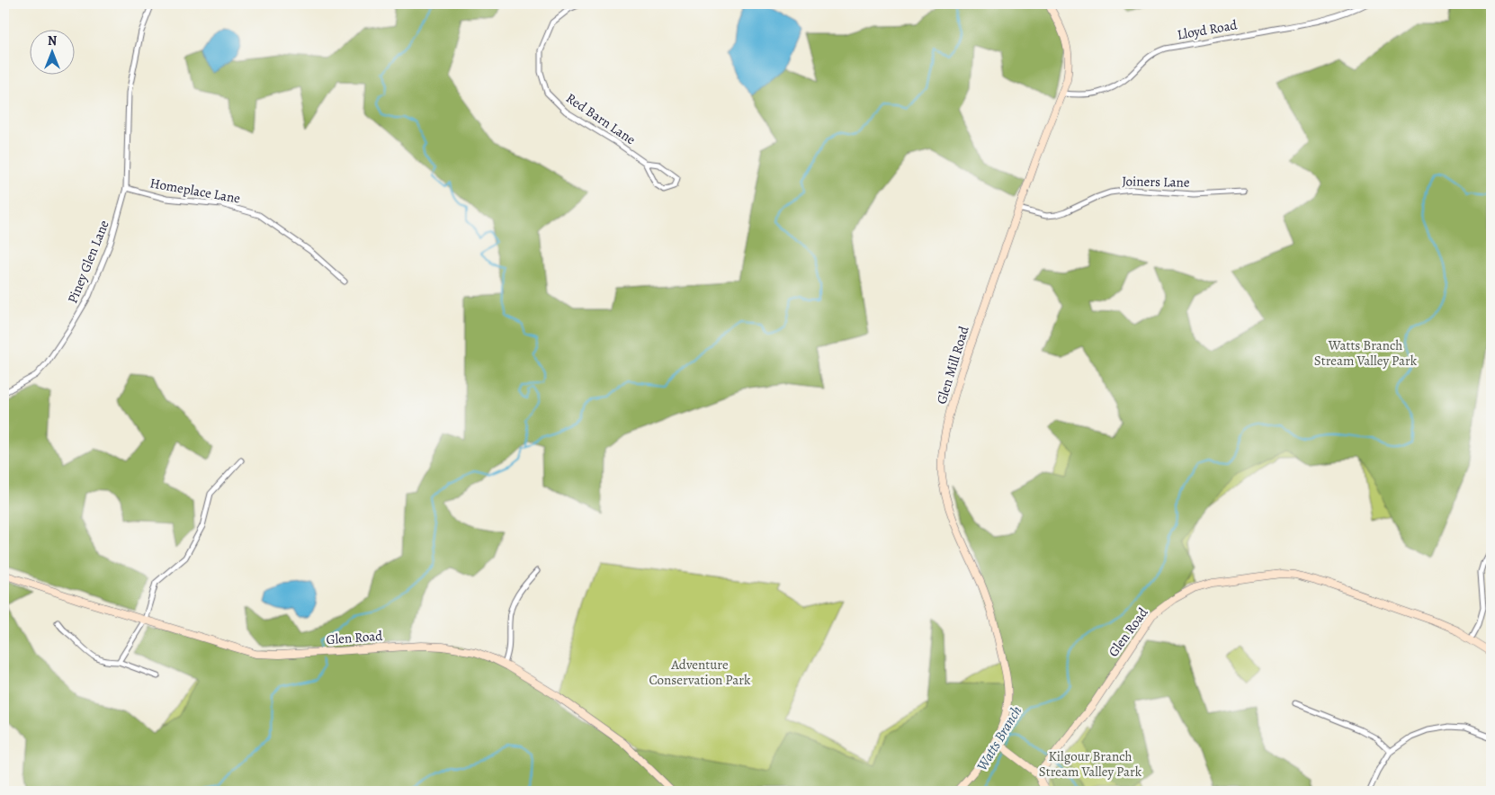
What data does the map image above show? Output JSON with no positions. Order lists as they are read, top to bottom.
{
  "streets": {
    "main road": ["Glen Mill Road", "Glen Road"],
    "street": [
      "Lloyd Road",
      "Red Barn Lane",
      "Joiners Lane",
      "Homeplace Lane",
      "Piney Glen Lane"
    ]
  },
  "crossings": [
    ["Lloyd Road", "Glen Mill Road"],
    ["Joiners Lane", "Glen Mill Road"],
    ["Homeplace Lane", "Piney Glen Lane"]
  ],
  "water": ["Watts Branch"],
  "parks": ["Watts Branch Stream Valley Park", "Adventure Conservation Park", "Kilgour Branch Stream Valley Park"],
  "north": "top"
}
